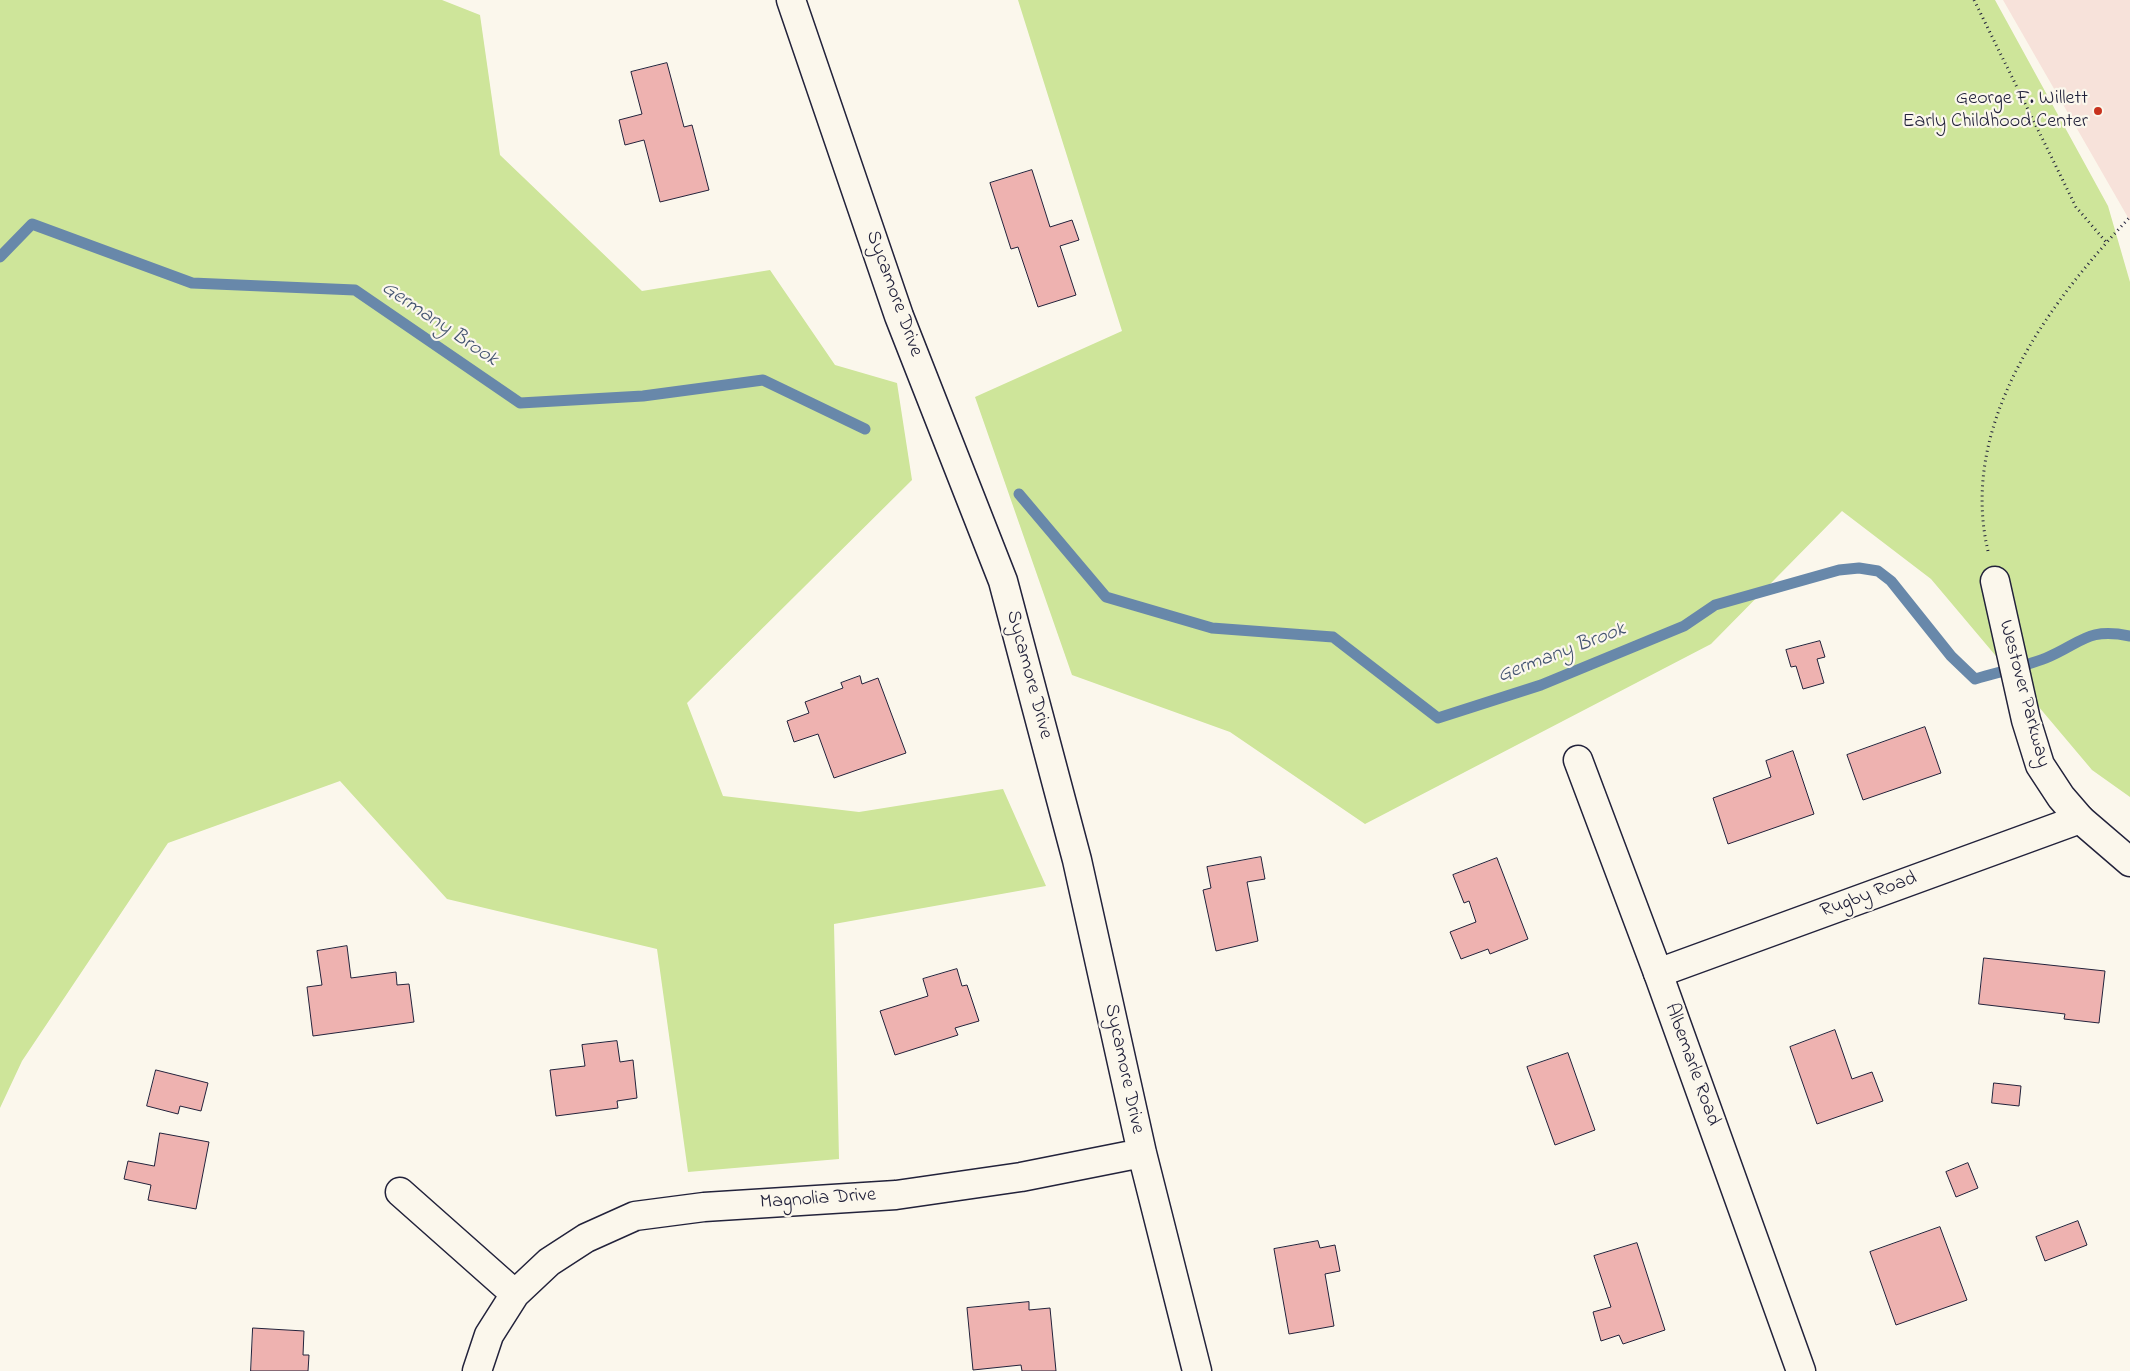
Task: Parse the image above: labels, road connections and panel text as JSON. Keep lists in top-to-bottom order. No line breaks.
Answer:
{"streets":{"street":["Sycamore Drive","Westover Parkway","Rugby Road","Albemarle Road","Magnolia Drive"]},"crossings":[["Sycamore Drive","Magnolia Drive"],["Westover Parkway","Rugby Road"],["Rugby Road","Albemarle Road"]],"water":["Germany Brook"],"places":["George F. Willett Early Childhood Center"]}
